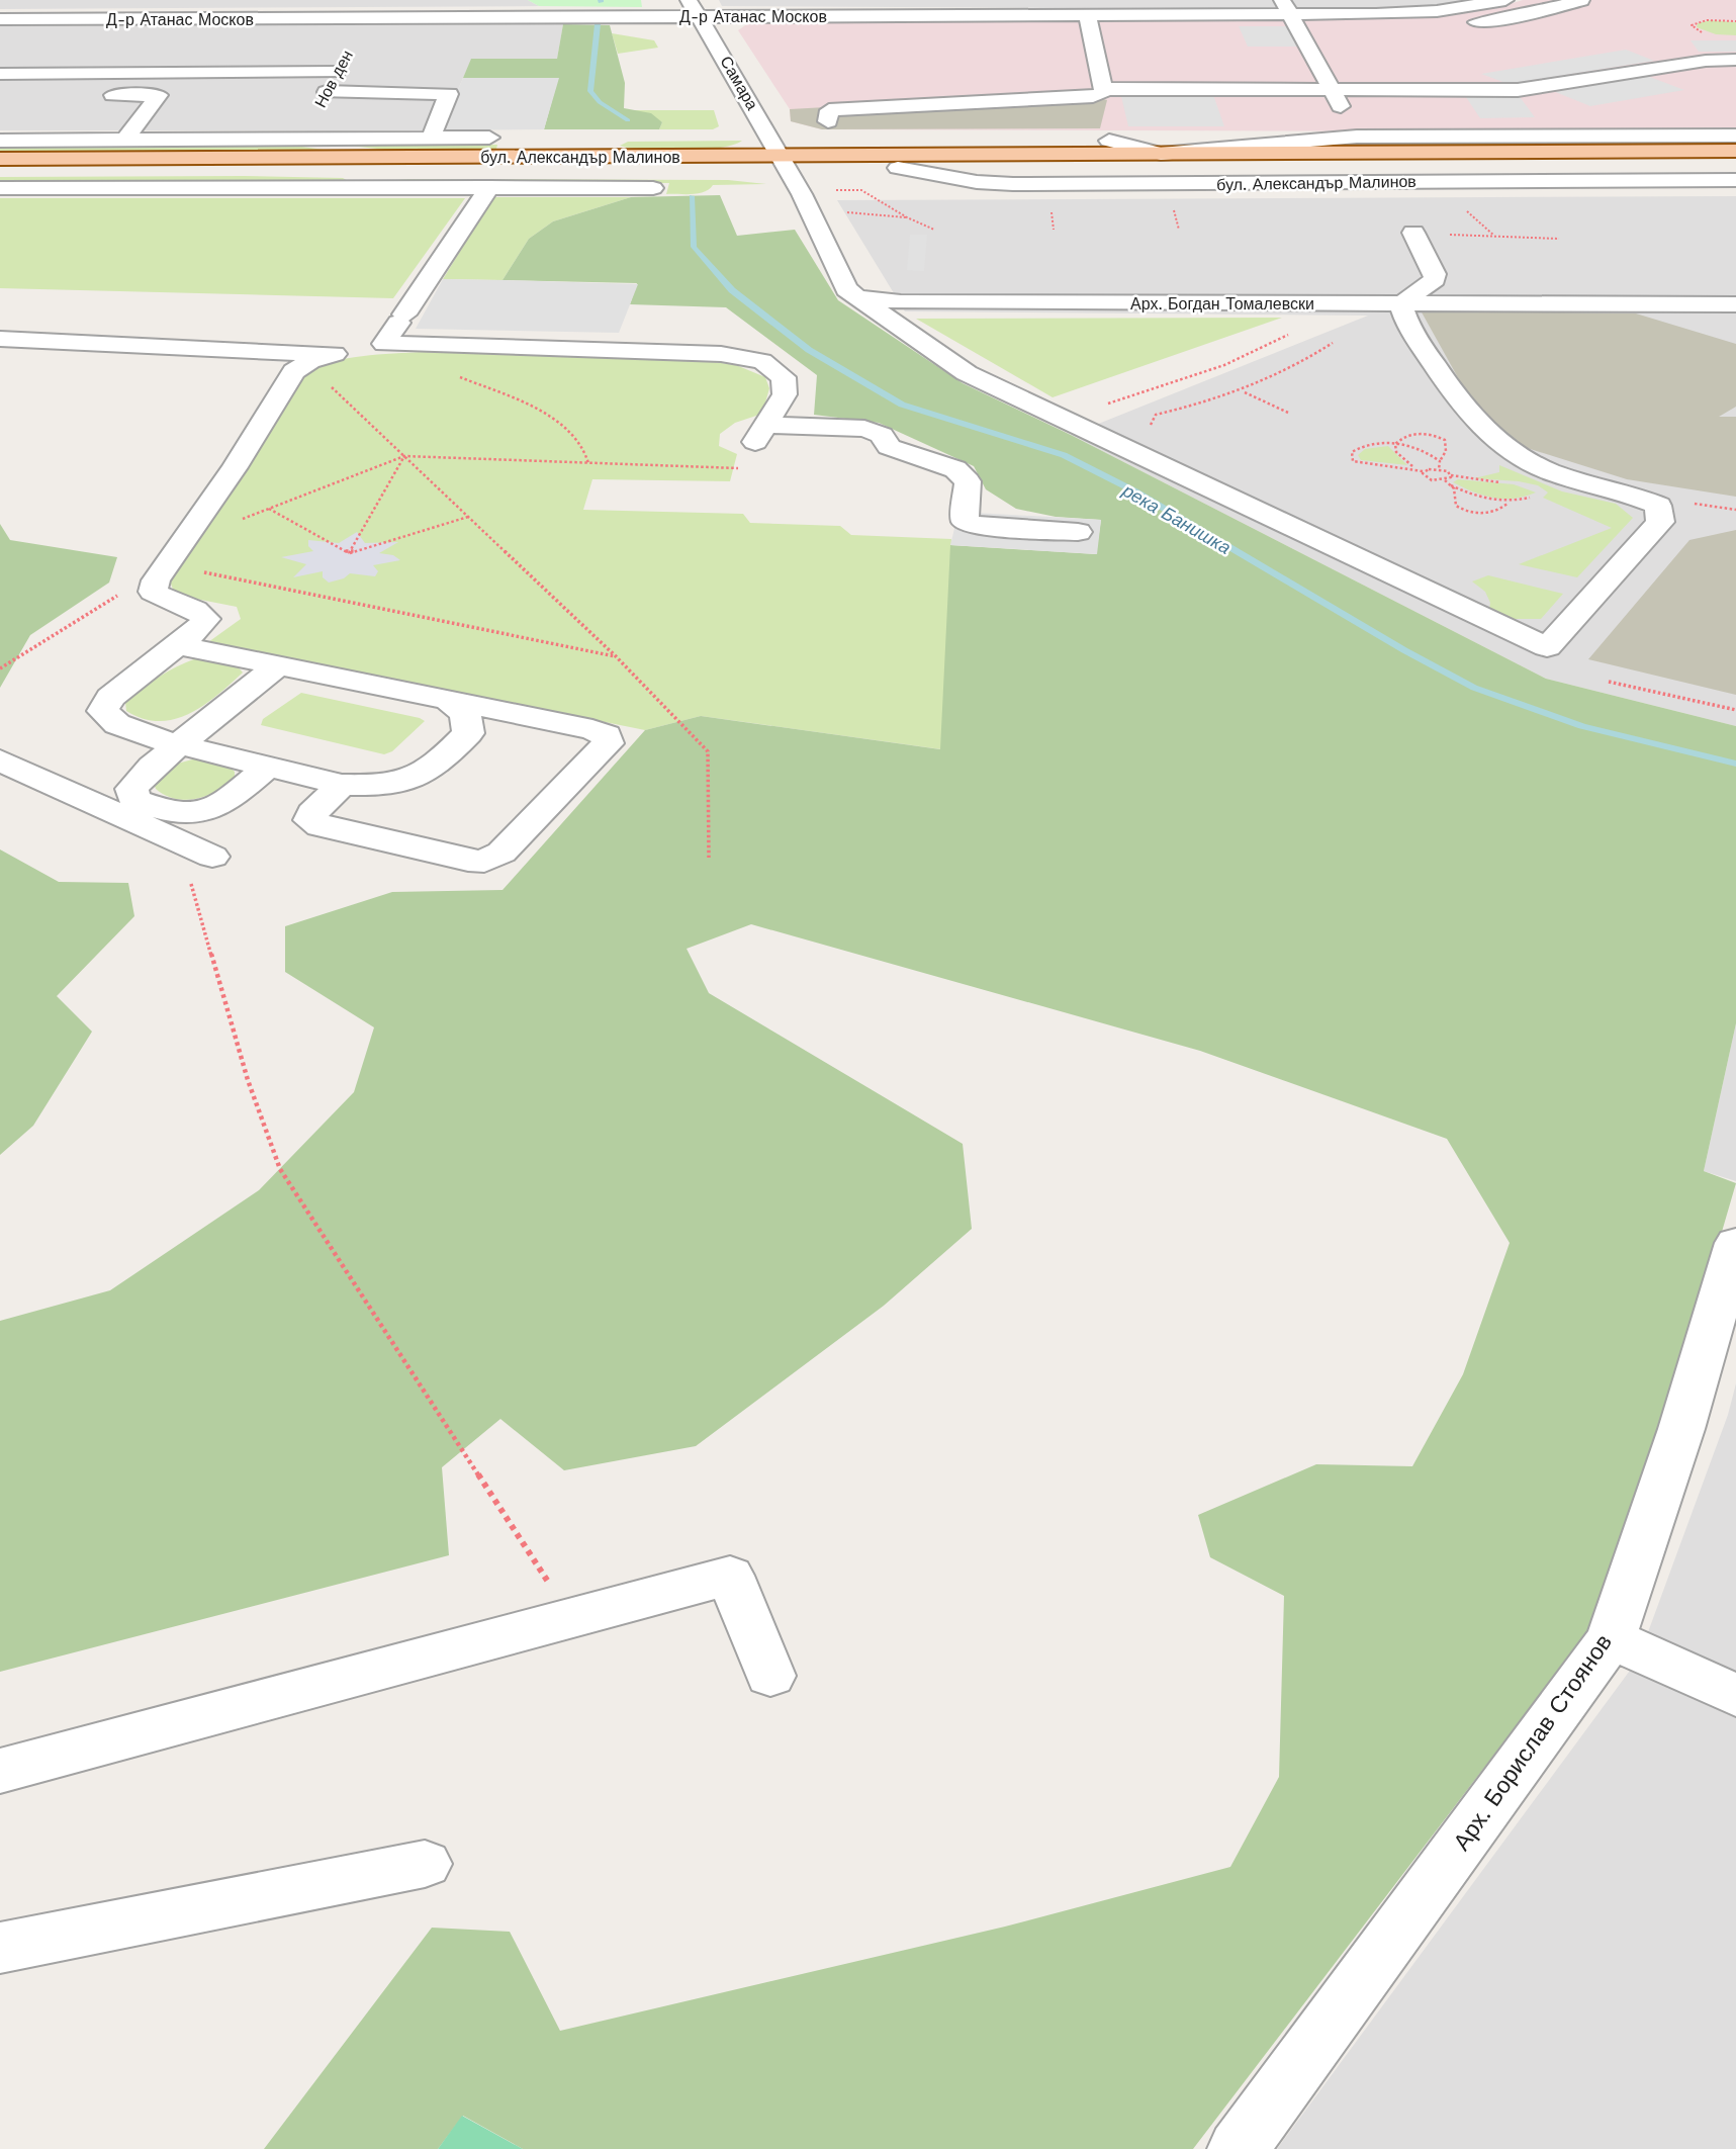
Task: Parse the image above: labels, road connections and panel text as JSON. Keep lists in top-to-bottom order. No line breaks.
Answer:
{"streets":{"main road":["бул. Александър Малинов"],"street":["Д-р Атанас Москов","Нов ден","Самара","Арх. Богдан Томалевски","Арх. Борислав Стоянов"]},"crossings":[["Д-р Атанас Москов","Нов ден"],["Д-р Атанас Москов","Самара"],["Самара","бул. Александър Малинов"]],"water":["река Банишка"]}
